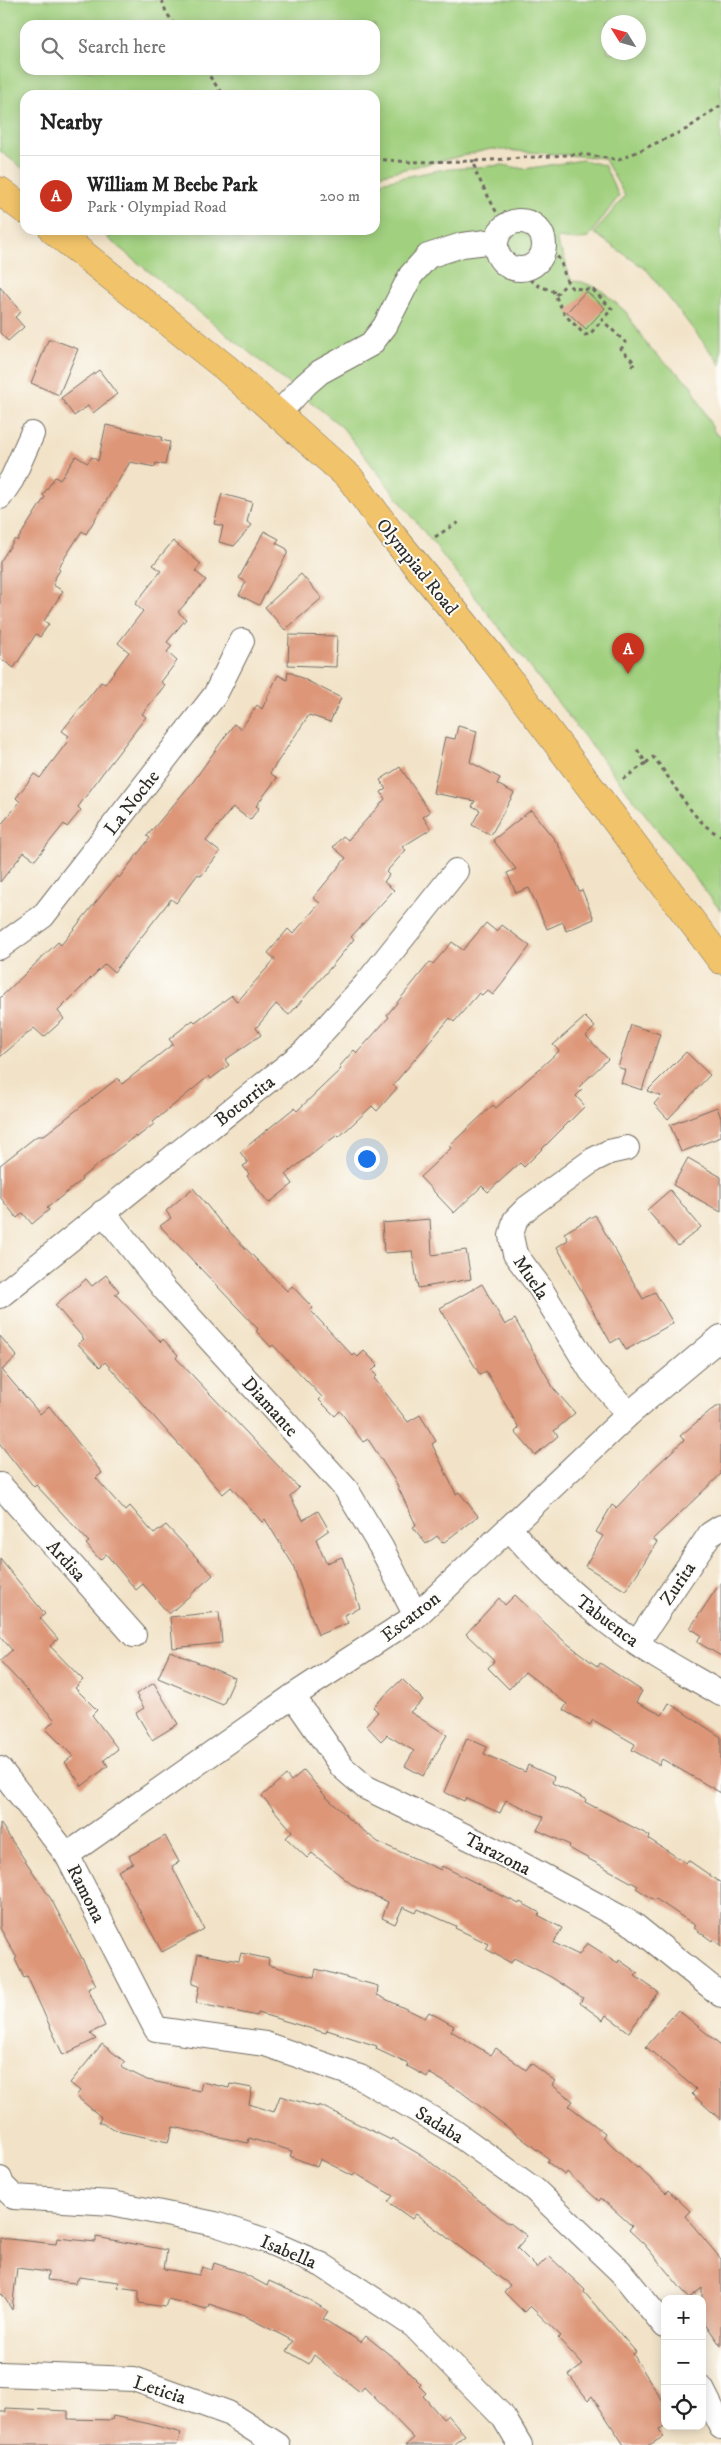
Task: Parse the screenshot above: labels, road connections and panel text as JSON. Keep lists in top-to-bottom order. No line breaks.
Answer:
{"streets":{"main road":["Olympiad Road"],"street":["La Noche","Botorrita","Muela","Diamante","Ardisa","Zurita","Escatron","Tabuenca","Tarazona","Ramona","Sadaba","Isabella","Leticia"]},"crossings":[["Botorrita","Diamante"],["Muela","Escatron"],["Diamante","Escatron"],["Zurita","Tabuenca"],["Escatron","Tabuenca"],["Escatron","Tarazona"],["Escatron","Ramona"],["Ramona","Sadaba"]],"north":"top left","page":{"search":"Search here","heading":"Nearby","list":[{"mark":"A","name":"William M Beebe Park","note":"Park · Olympiad Road","value":"200 m"}],"pins":"A","map_buttons":["+","−"]}}
